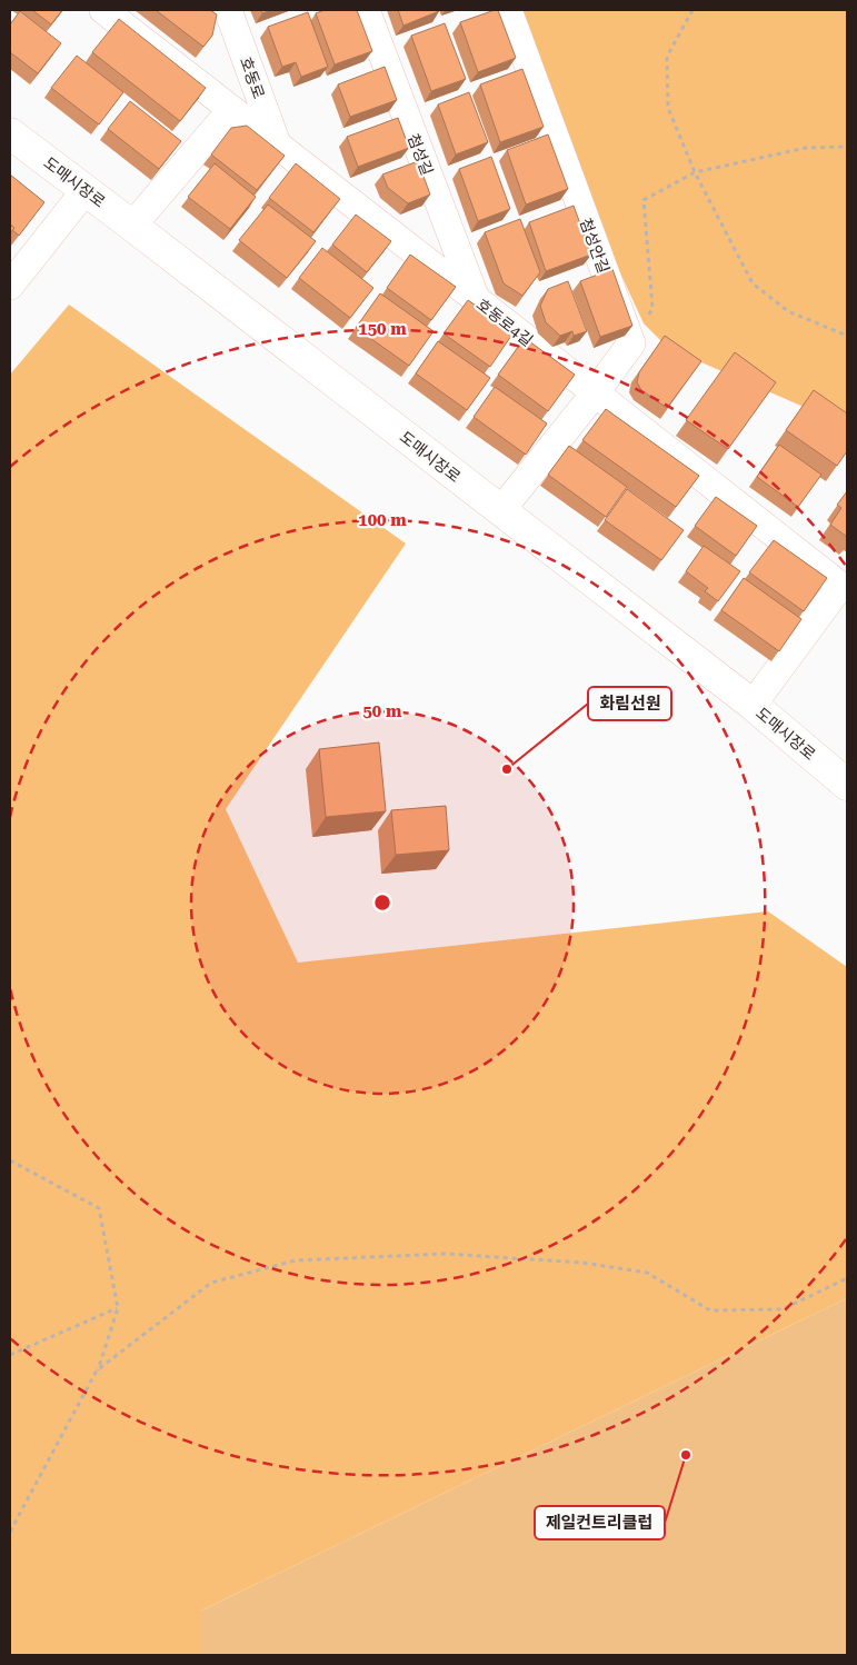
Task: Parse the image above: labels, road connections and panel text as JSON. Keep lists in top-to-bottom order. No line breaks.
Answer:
{"streets":{"street":["호동로","첨성길","도매시장로","첨성안길","호동로4길"]},"crossings":[["호동로","호동로4길"],["첨성길","호동로4길"],["도매시장로","호동로4길"]],"places":["화림선원","제일컨트리클럽"],"rings":["150 m","100 m","50 m"]}
